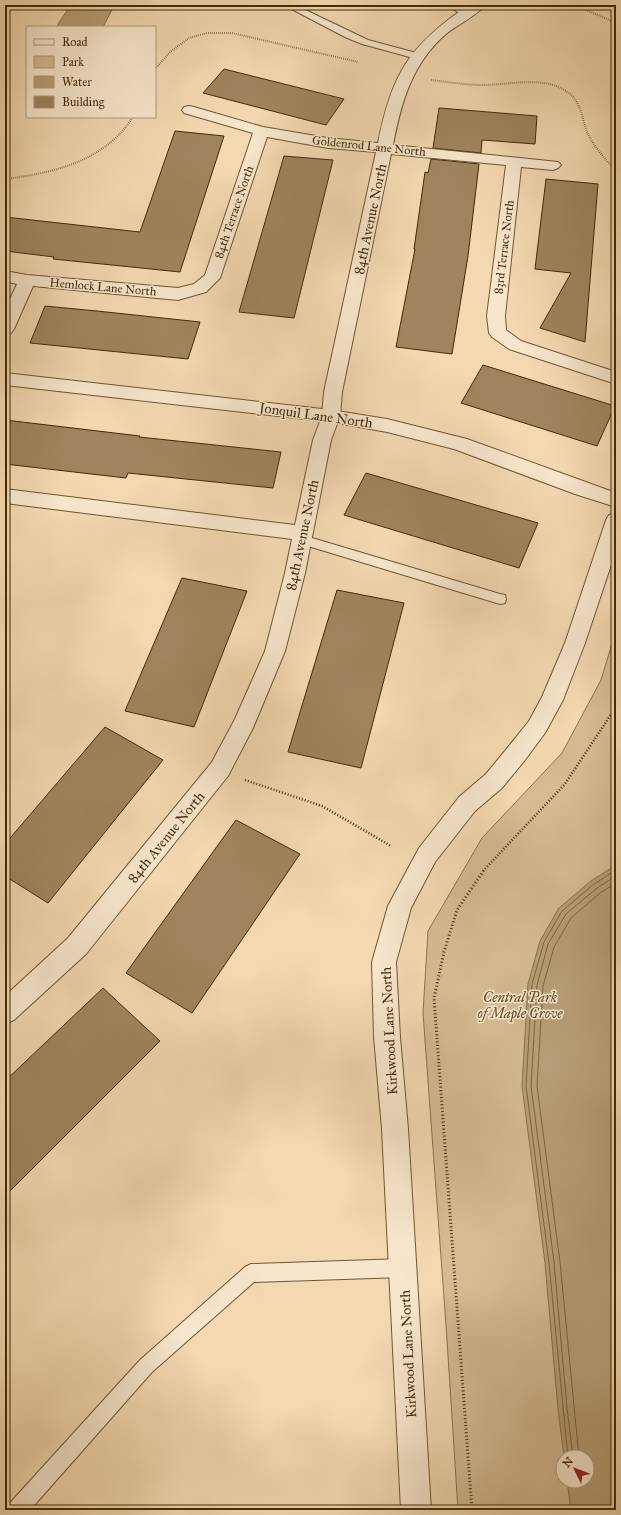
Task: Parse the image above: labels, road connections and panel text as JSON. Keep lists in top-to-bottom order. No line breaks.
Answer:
{"streets":{"street":["Goldenrod Lane North","84th Terrace North","84th Avenue North","83rd Terrace North","Hemlock Lane North","Jonquil Lane North","Kirkwood Lane North"]},"crossings":[["Goldenrod Lane North","84th Terrace North"],["Goldenrod Lane North","84th Avenue North"],["Goldenrod Lane North","83rd Terrace North"],["84th Terrace North","Hemlock Lane North"],["84th Avenue North","Jonquil Lane North"]],"parks":["Central Park of Maple Grove"],"legend":["Road","Park","Water","Building"],"north":"top left"}
